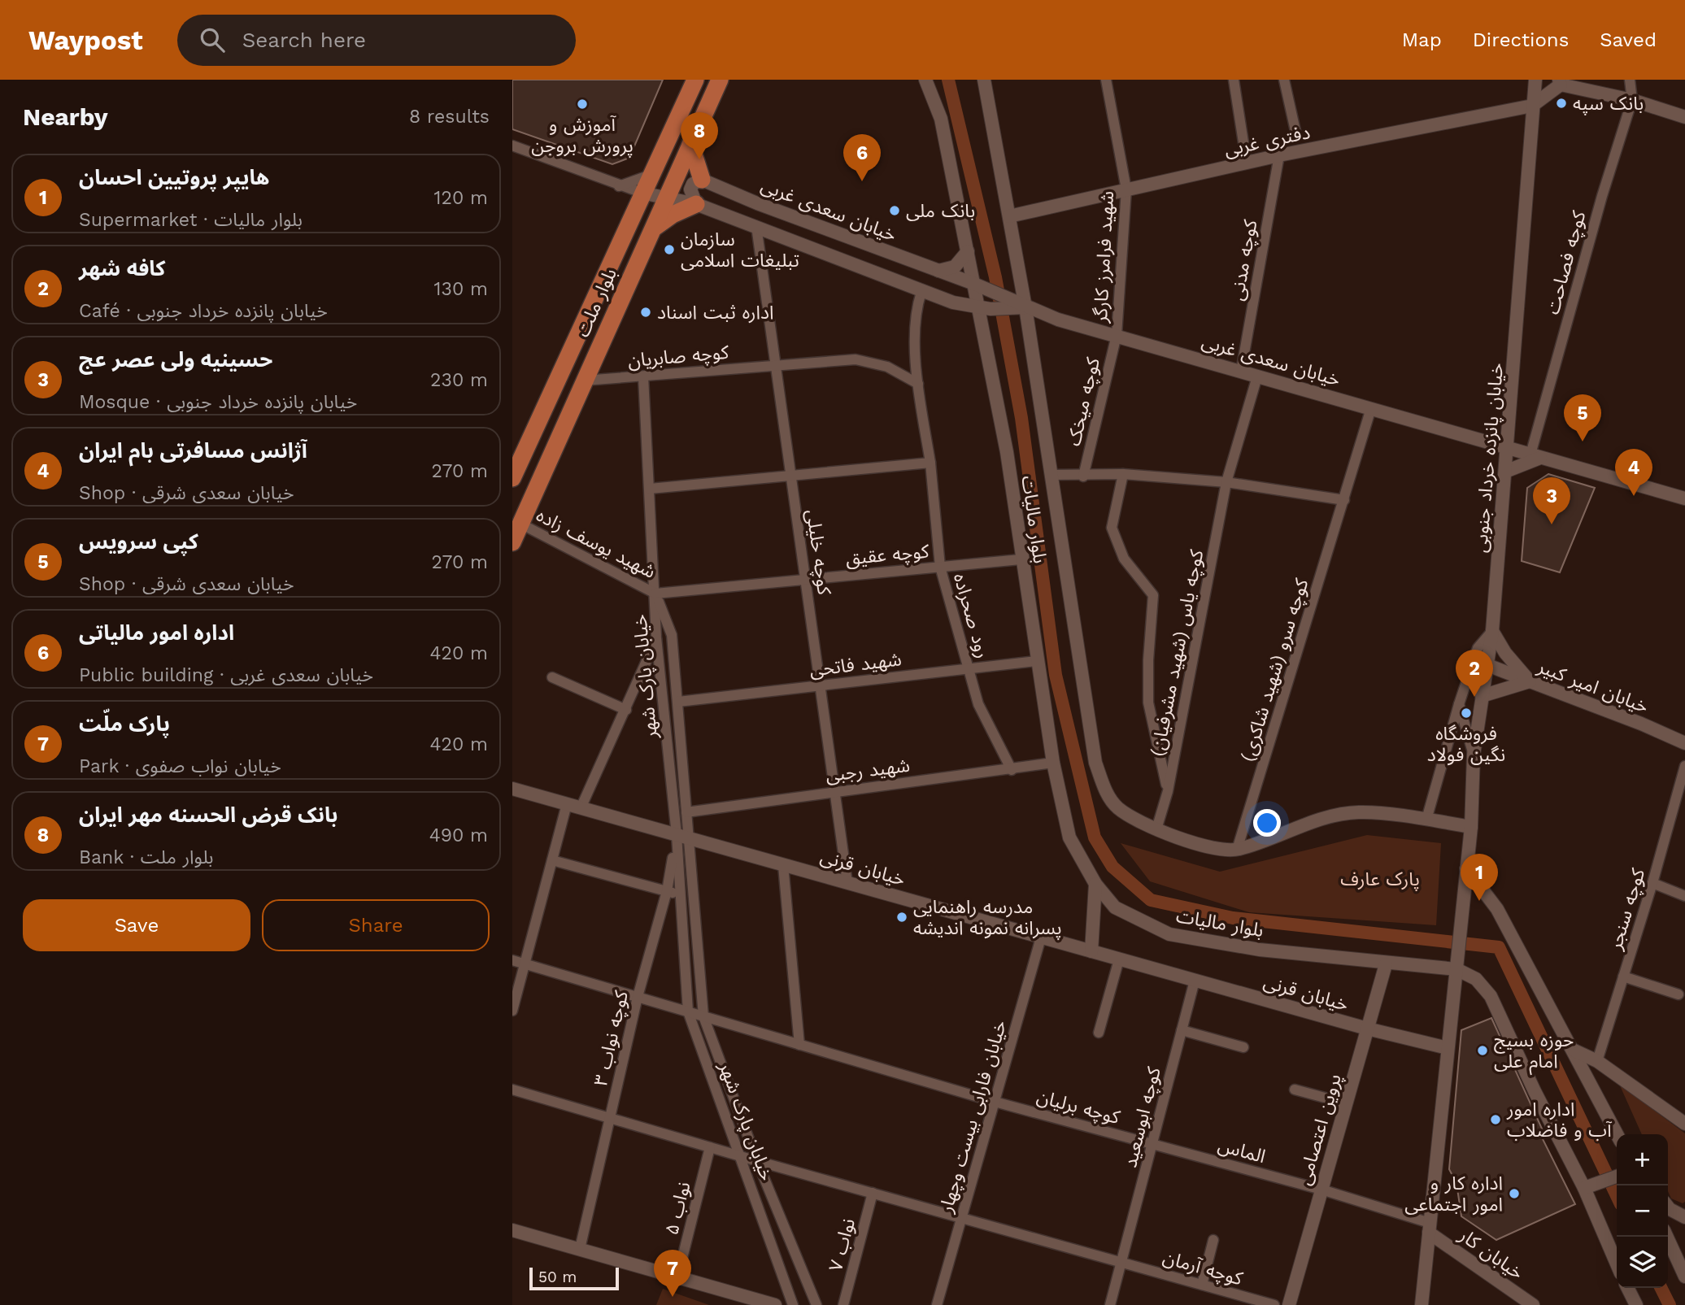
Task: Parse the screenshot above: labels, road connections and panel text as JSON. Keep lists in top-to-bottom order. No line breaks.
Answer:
{"streets":{"main road":["بلوار ملت"],"street":["دفتری غربی","خیابان سعدی غربی","شهید فرامرز کارگر","کوچه مدنی","کوچه فصاحت","کوچه صابریان","کوچه میخک","خیابان پانزده خرداد جنوبی","بلوار مالیات","شهید یوسف زاده","کوچه خلیلی","کوچه عقیق","رود صحراده","کوچه یاس (شهید مشرفیان)","شهید فاتحی","کوچه سرو (شهید شاکری)","خیابان پارک شهر","خیابان امیر کبیر","شهید رجبی","خیابان قرنی","کوچه سنجر","کوچه نواب ۳","کوچه برلیان","خیابان فارابی بیست وچهار","کوچه ابوسعید","پروین اعتصامی","الماس","نواب ۵","نواب ۷","خیابان کار","کوچه آرمان"]},"crossings":[["دفتری غربی","شهید فرامرز کارگر"],["دفتری غربی","کوچه مدنی"],["دفتری غربی","خیابان پانزده خرداد جنوبی"],["دفتری غربی","بلوار مالیات"],["خیابان سعدی غربی","شهید فرامرز کارگر"],["خیابان سعدی غربی","کوچه مدنی"],["خیابان سعدی غربی","کوچه فصاحت"],["خیابان سعدی غربی","کوچه میخک"],["خیابان سعدی غربی","خیابان پانزده خرداد جنوبی"],["خیابان سعدی غربی","بلوار مالیات"],["خیابان سعدی غربی","کوچه یاس (شهید مشرفیان)"],["خیابان سعدی غربی","کوچه سرو (شهید شاکری)"],["شهید فرامرز کارگر","کوچه میخک"],["بلوار ملت","کوچه صابریان"],["بلوار ملت","شهید یوسف زاده"],["کوچه صابریان","کوچه خلیلی"],["کوچه صابریان","رود صحراده"],["خیابان پانزده خرداد جنوبی","بلوار مالیات"],["خیابان پانزده خرداد جنوبی","خیابان امیر کبیر"],["بلوار مالیات","کوچه عقیق"],["بلوار مالیات","کوچه یاس (شهید مشرفیان)"],["بلوار مالیات","شهید فاتحی"],["بلوار مالیات","کوچه سرو (شهید شاکری)"],["بلوار مالیات","شهید رجبی"],["بلوار مالیات","پروین اعتصامی"],["شهید یوسف زاده","کوچه عقیق"],["شهید یوسف زاده","خیابان پارک شهر"],["کوچه خلیلی","کوچه عقیق"],["کوچه خلیلی","شهید فاتحی"],["کوچه خلیلی","شهید رجبی"],["کوچه خلیلی","خیابان قرنی"],["کوچه عقیق","رود صحراده"],["کوچه عقیق","خیابان پارک شهر"],["رود صحراده","شهید فاتحی"],["رود صحراده","شهید رجبی"],["شهید فاتحی","خیابان پارک شهر"],["خیابان پارک شهر","شهید رجبی"],["خیابان پارک شهر","خیابان قرنی"],["خیابان پارک شهر","کوچه نواب ۳"],["خیابان پارک شهر","کوچه برلیان"],["خیابان پارک شهر","کوچه آرمان"],["خیابان قرنی","کوچه نواب ۳"],["خیابان قرنی","خیابان فارابی بیست وچهار"],["خیابان قرنی","کوچه ابوسعید"],["خیابان قرنی","پروین اعتصامی"],["کوچه نواب ۳","کوچه برلیان"],["کوچه نواب ۳","کوچه آرمان"],["کوچه برلیان","خیابان فارابی بیست وچهار"],["کوچه برلیان","کوچه ابوسعید"],["کوچه برلیان","الماس"],["خیابان فارابی بیست وچهار","کوچه آرمان"],["کوچه ابوسعید","الماس"],["کوچه ابوسعید","کوچه آرمان"],["پروین اعتصامی","الماس"],["الماس","خیابان کار"],["نواب ۵","کوچه آرمان"],["نواب ۷","کوچه آرمان"]],"parks":["پارک عارف"],"places":["بانک سپه","آموزش و پرورش بروجن","بانک ملی","سازمان تبلیغات اسلامی","اداره ثبت اسناد","فروشگاه نگین فولاد","مدرسه راهنمایی پسرانه نمونه اندیشه","حوزه بسیج امام علی","اداره امور آب و فاضلاب","اداره کار و امور اجتماعی"],"scale_bar":"50 m","page":{"header":"Waypost","search":"Search here","nav":["Map","Directions","Saved"],"heading":["Nearby","8 results"],"pins":["8","6","5","4","3","2","1","7"],"list":[{"mark":"1","name":"هایپر پروتیین احسان","note":"Supermarket · بلوار مالیات","value":"120 m"},{"mark":"2","name":"کافه شهر","note":"Café · خیابان پانزده خرداد جنوبی","value":"130 m"},{"mark":"3","name":"حسینیه ولی عصر عج","note":"Mosque · خیابان پانزده خرداد جنوبی","value":"230 m"},{"mark":"4","name":"آژانس مسافرتی بام ایران","note":"Shop · خیابان سعدی شرقی","value":"270 m"},{"mark":"5","name":"کپی سرویس","note":"Shop · خیابان سعدی شرقی","value":"270 m"},{"mark":"6","name":"اداره امور مالیاتی","note":"Public building · خیابان سعدی غربی","value":"420 m"},{"mark":"7","name":"پارک ملّت","note":"Park · خیابان نواب صفوی","value":"420 m"},{"mark":"8","name":"بانک قرض الحسنه مهر ایران","note":"Bank · بلوار ملت","value":"490 m"}],"buttons":["Save","Share"],"map_buttons":["+","−"],"scale":"50 m"}}
